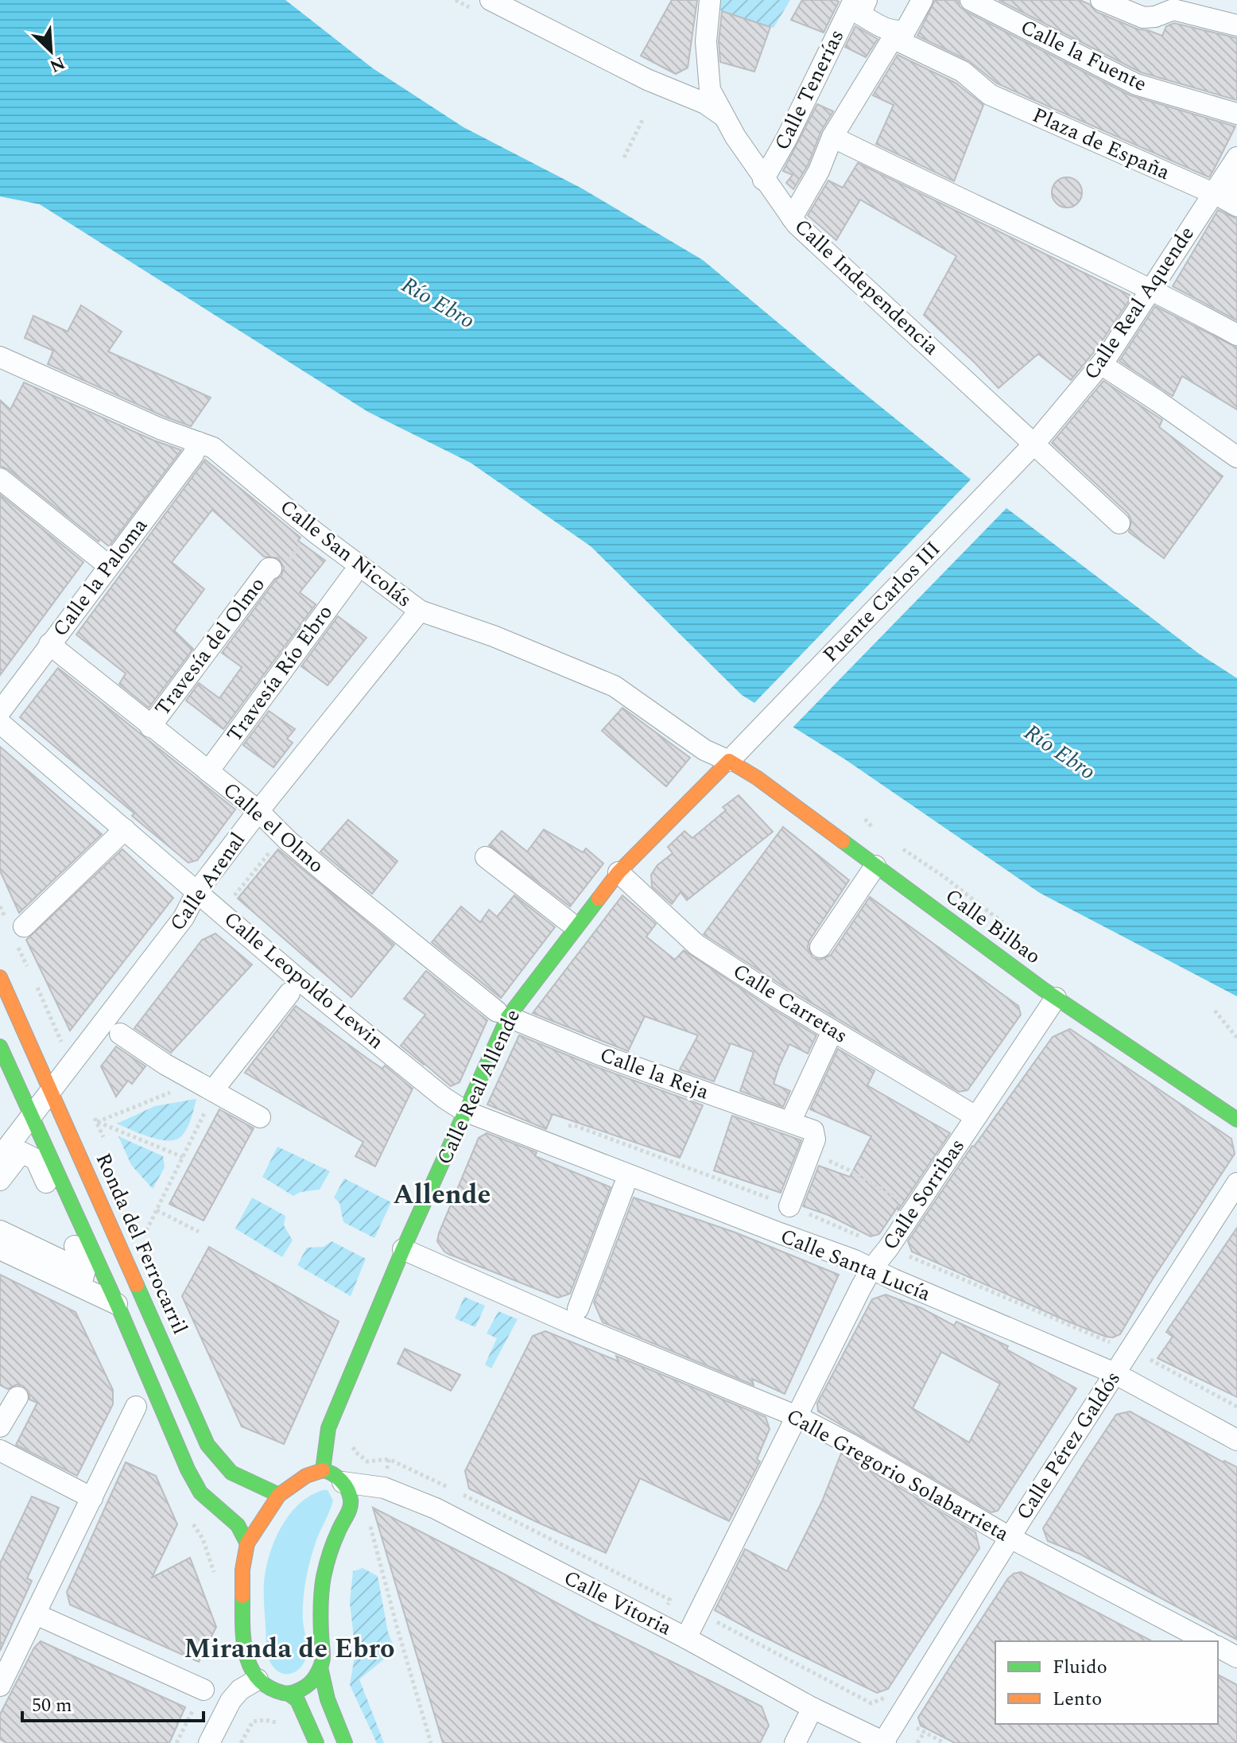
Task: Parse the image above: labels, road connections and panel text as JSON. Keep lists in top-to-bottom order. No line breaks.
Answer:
{"streets":{"main road":["Calle Bilbao","Calle Real Allende","Ronda del Ferrocarril"],"street":["Calle la Fuente","Calle Tenerías","Plaza de España","Calle Independencia","Calle Real Aquende","Calle San Nicolás","Calle la Paloma","Puente Carlos III","Travesía del Olmo","Travesía Río Ebro","Calle el Olmo","Calle Arenal","Calle Leopoldo Lewin","Calle Carretas","Calle la Reja","Calle Sorribas","Calle Santa Lucía","Calle Pérez Galdós","Calle Gregorio Solabarrieta","Calle Vitoria"]},"crossings":[["Calle Tenerías","Calle Independencia"],["Plaza de España","Calle Real Aquende"],["Calle Independencia","Calle Real Aquende"],["Calle Independencia","Puente Carlos III"],["Calle Real Aquende","Puente Carlos III"],["Calle San Nicolás","Calle la Paloma"],["Calle San Nicolás","Puente Carlos III"],["Calle San Nicolás","Calle Arenal"],["Calle San Nicolás","Calle Bilbao"],["Calle San Nicolás","Calle Real Allende"],["Calle la Paloma","Calle el Olmo"],["Puente Carlos III","Calle Bilbao"],["Puente Carlos III","Calle Real Allende"],["Travesía del Olmo","Calle el Olmo"],["Travesía Río Ebro","Calle el Olmo"],["Calle el Olmo","Calle Arenal"],["Calle Arenal","Calle Leopoldo Lewin"],["Calle Arenal","Ronda del Ferrocarril"],["Calle Bilbao","Calle Real Allende"],["Calle Bilbao","Calle Sorribas"],["Calle Leopoldo Lewin","Calle Real Allende"],["Calle Leopoldo Lewin","Calle Santa Lucía"],["Calle Carretas","Calle Real Allende"],["Calle Carretas","Calle Sorribas"],["Calle Real Allende","Calle Santa Lucía"],["Calle Real Allende","Calle Gregorio Solabarrieta"],["Calle Sorribas","Calle Santa Lucía"],["Calle Sorribas","Calle Gregorio Solabarrieta"],["Calle Sorribas","Calle Vitoria"],["Calle Santa Lucía","Calle Pérez Galdós"],["Calle Pérez Galdós","Calle Gregorio Solabarrieta"],["Calle Pérez Galdós","Calle Vitoria"]],"districts":["Allende","Miranda de Ebro"],"water":["Río Ebro"],"legend":["Fluido","Lento"],"scale_bar":"50 m","north":"bottom right"}
